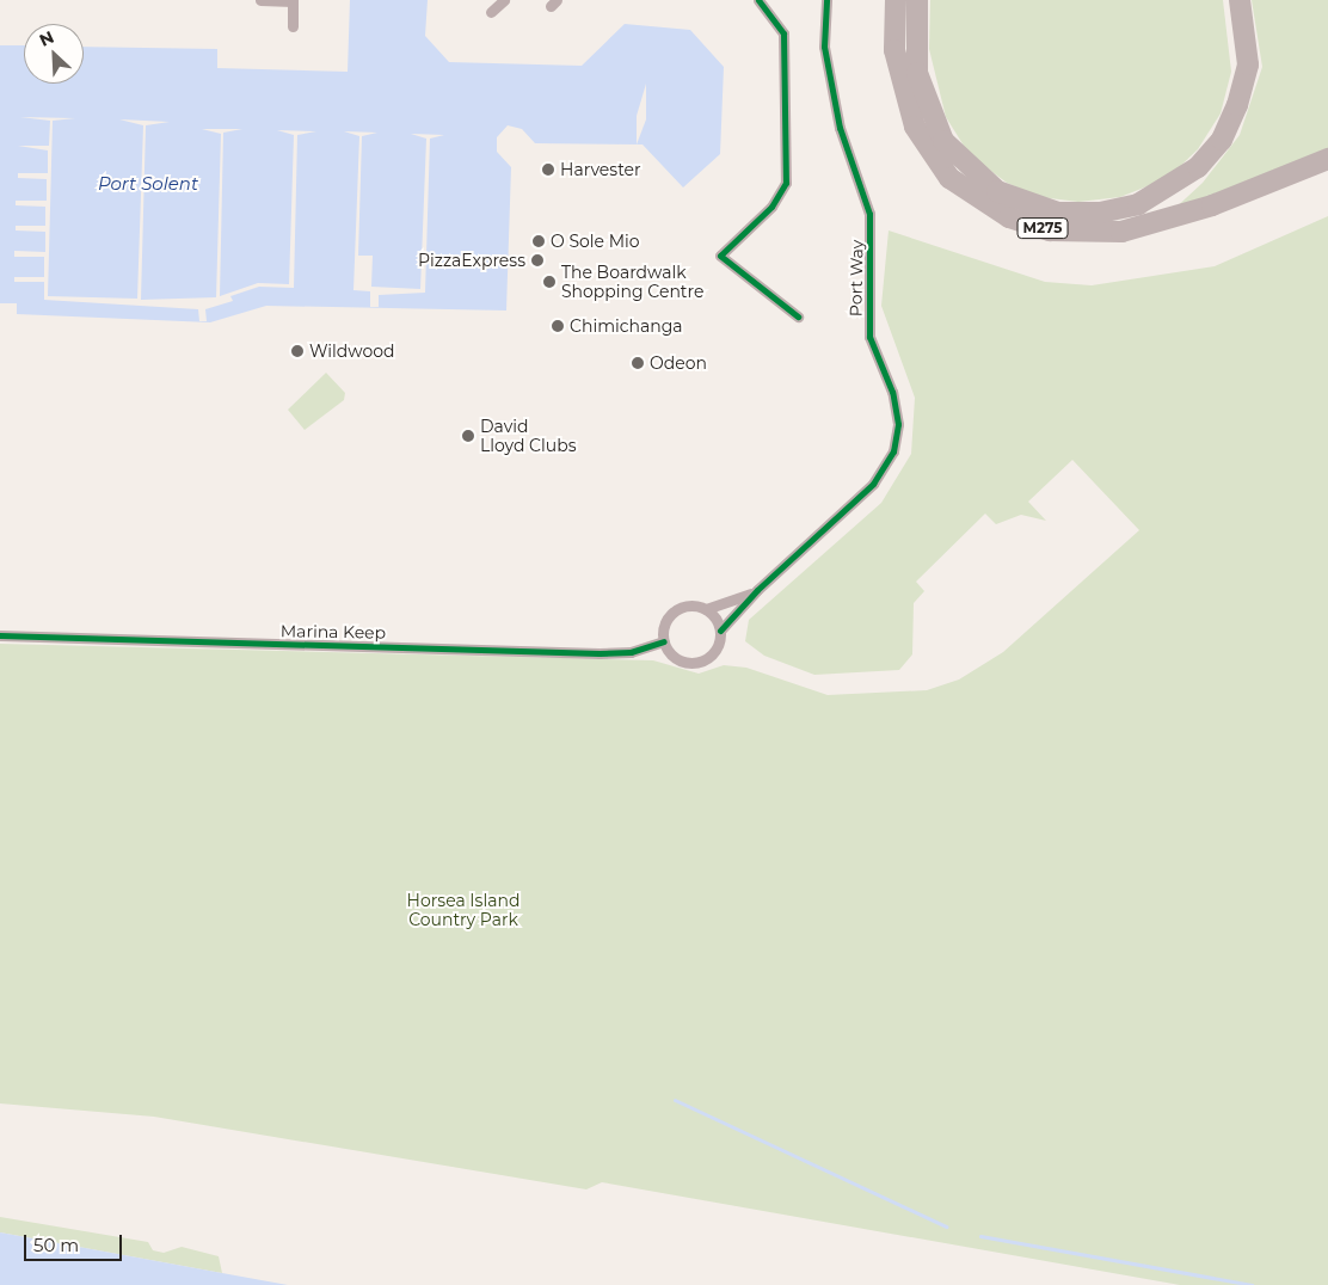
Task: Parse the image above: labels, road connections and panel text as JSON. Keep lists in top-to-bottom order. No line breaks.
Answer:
{"streets":{"highway":["M275"],"street":["Port Way","Marina Keep"]},"crossings":[["Port Way","Marina Keep"]],"water":["Port Solent"],"parks":["Horsea Island Country Park"],"places":["Harvester","O Sole Mio","PizzaExpress","The Boardwalk Shopping Centre","Chimichanga","Wildwood","Odeon","David Lloyd Clubs"],"scale_bar":"50 m","north":"top left"}
